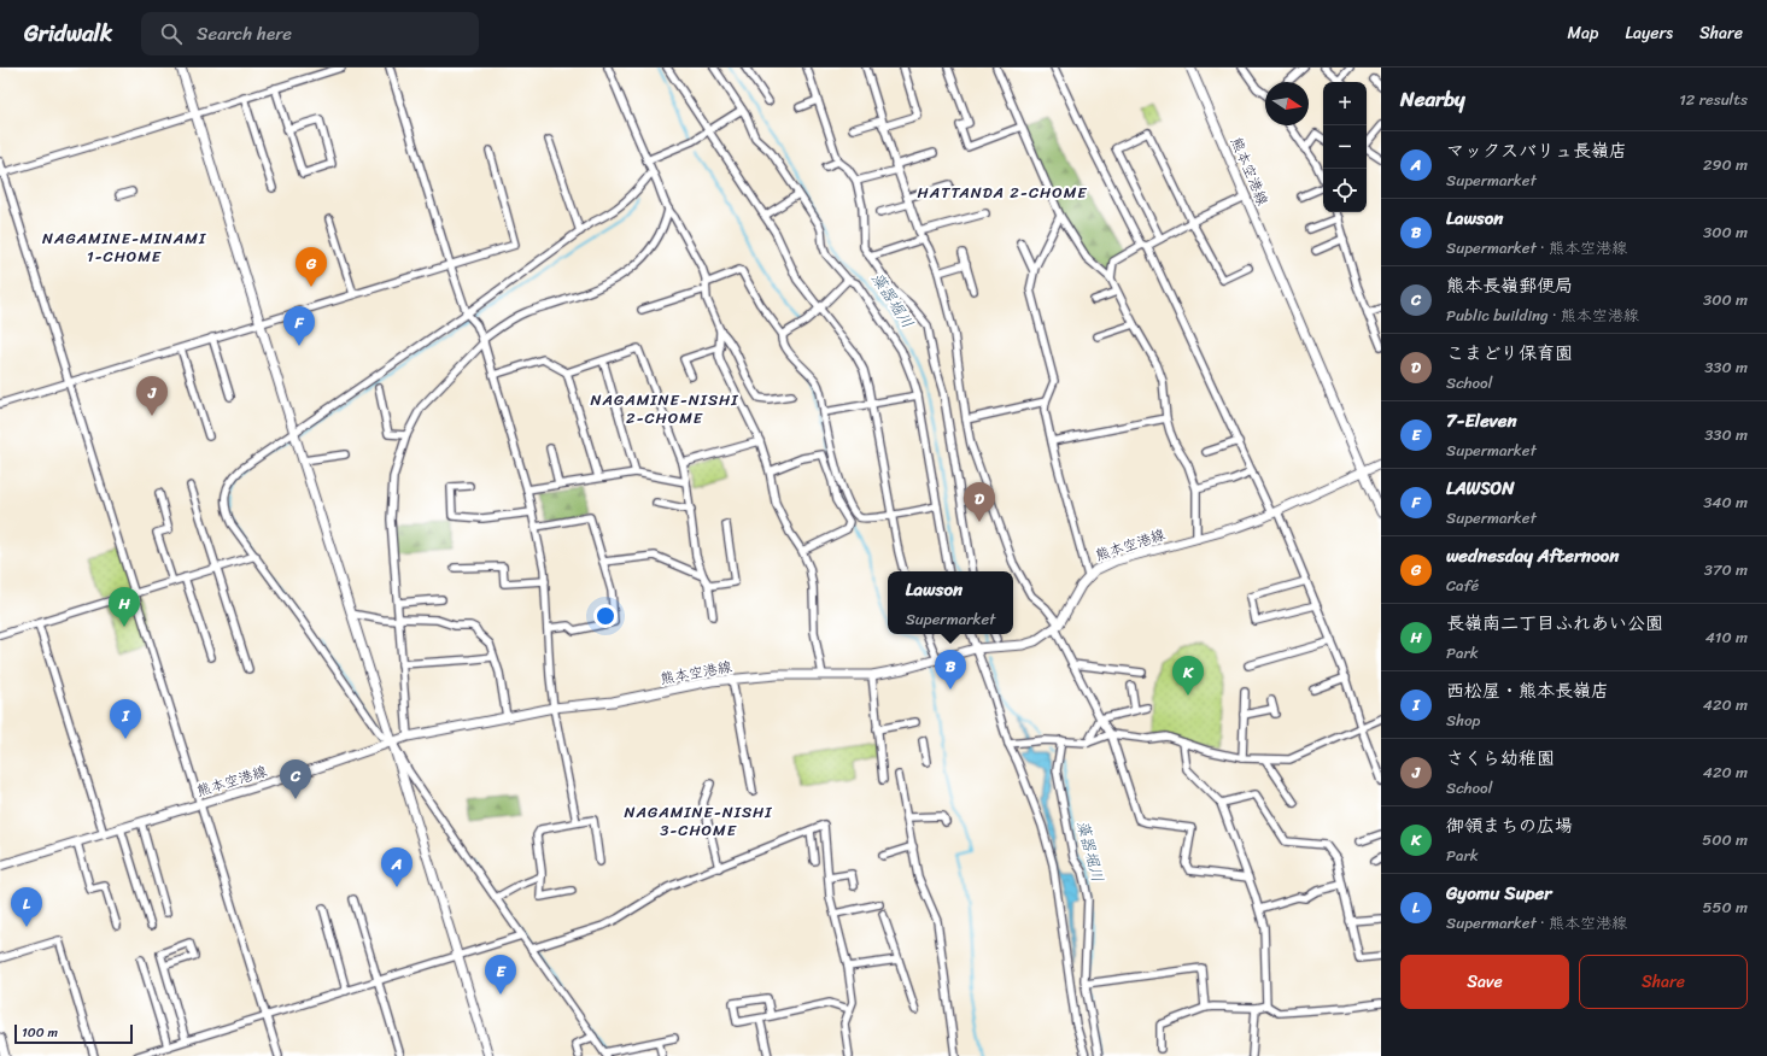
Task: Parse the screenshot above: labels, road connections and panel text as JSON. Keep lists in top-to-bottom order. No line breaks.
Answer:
{"streets":{"main road":["熊本空港線"]},"districts":["HATTANDA 2-CHOME","NAGAMINE-MINAMI 1-CHOME","NAGAMINE-NISHI 2-CHOME","NAGAMINE-NISHI 3-CHOME"],"water":["藻器堀川"],"scale_bar":"100 m","north":"right","page":{"header":"Gridwalk","search":"Search here","nav":["Map","Layers","Share"],"heading":["Nearby","12 results"],"map_buttons":["+","−"],"list":[{"mark":"A","name":"マックスバリュ長嶺店","note":"Supermarket","value":"290 m"},{"mark":"B","name":"Lawson","note":"Supermarket · 熊本空港線","value":"300 m"},{"mark":"C","name":"熊本長嶺郵便局","note":"Public building · 熊本空港線","value":"300 m"},{"mark":"D","name":"こまどり保育園","note":"School","value":"330 m"},{"mark":"E","name":"7-Eleven","note":"Supermarket","value":"330 m"},{"mark":"F","name":"LAWSON","note":"Supermarket","value":"340 m"},{"mark":"G","name":"wednesday Afternoon","note":"Café","value":"370 m"},{"mark":"H","name":"長嶺南二丁目ふれあい公園","note":"Park","value":"410 m"},{"mark":"I","name":"西松屋・熊本長嶺店","note":"Shop","value":"420 m"},{"mark":"J","name":"さくら幼稚園","note":"School","value":"420 m"},{"mark":"K","name":"御領まちの広場","note":"Park","value":"500 m"},{"mark":"L","name":"Gyomu Super","note":"Supermarket · 熊本空港線","value":"550 m"}],"pins":["G","F","J","D","H","B","K","I","C","A","L","E"],"popup":["Lawson","Supermarket"],"buttons":["Save","Share"],"scale":"100 m"}}
